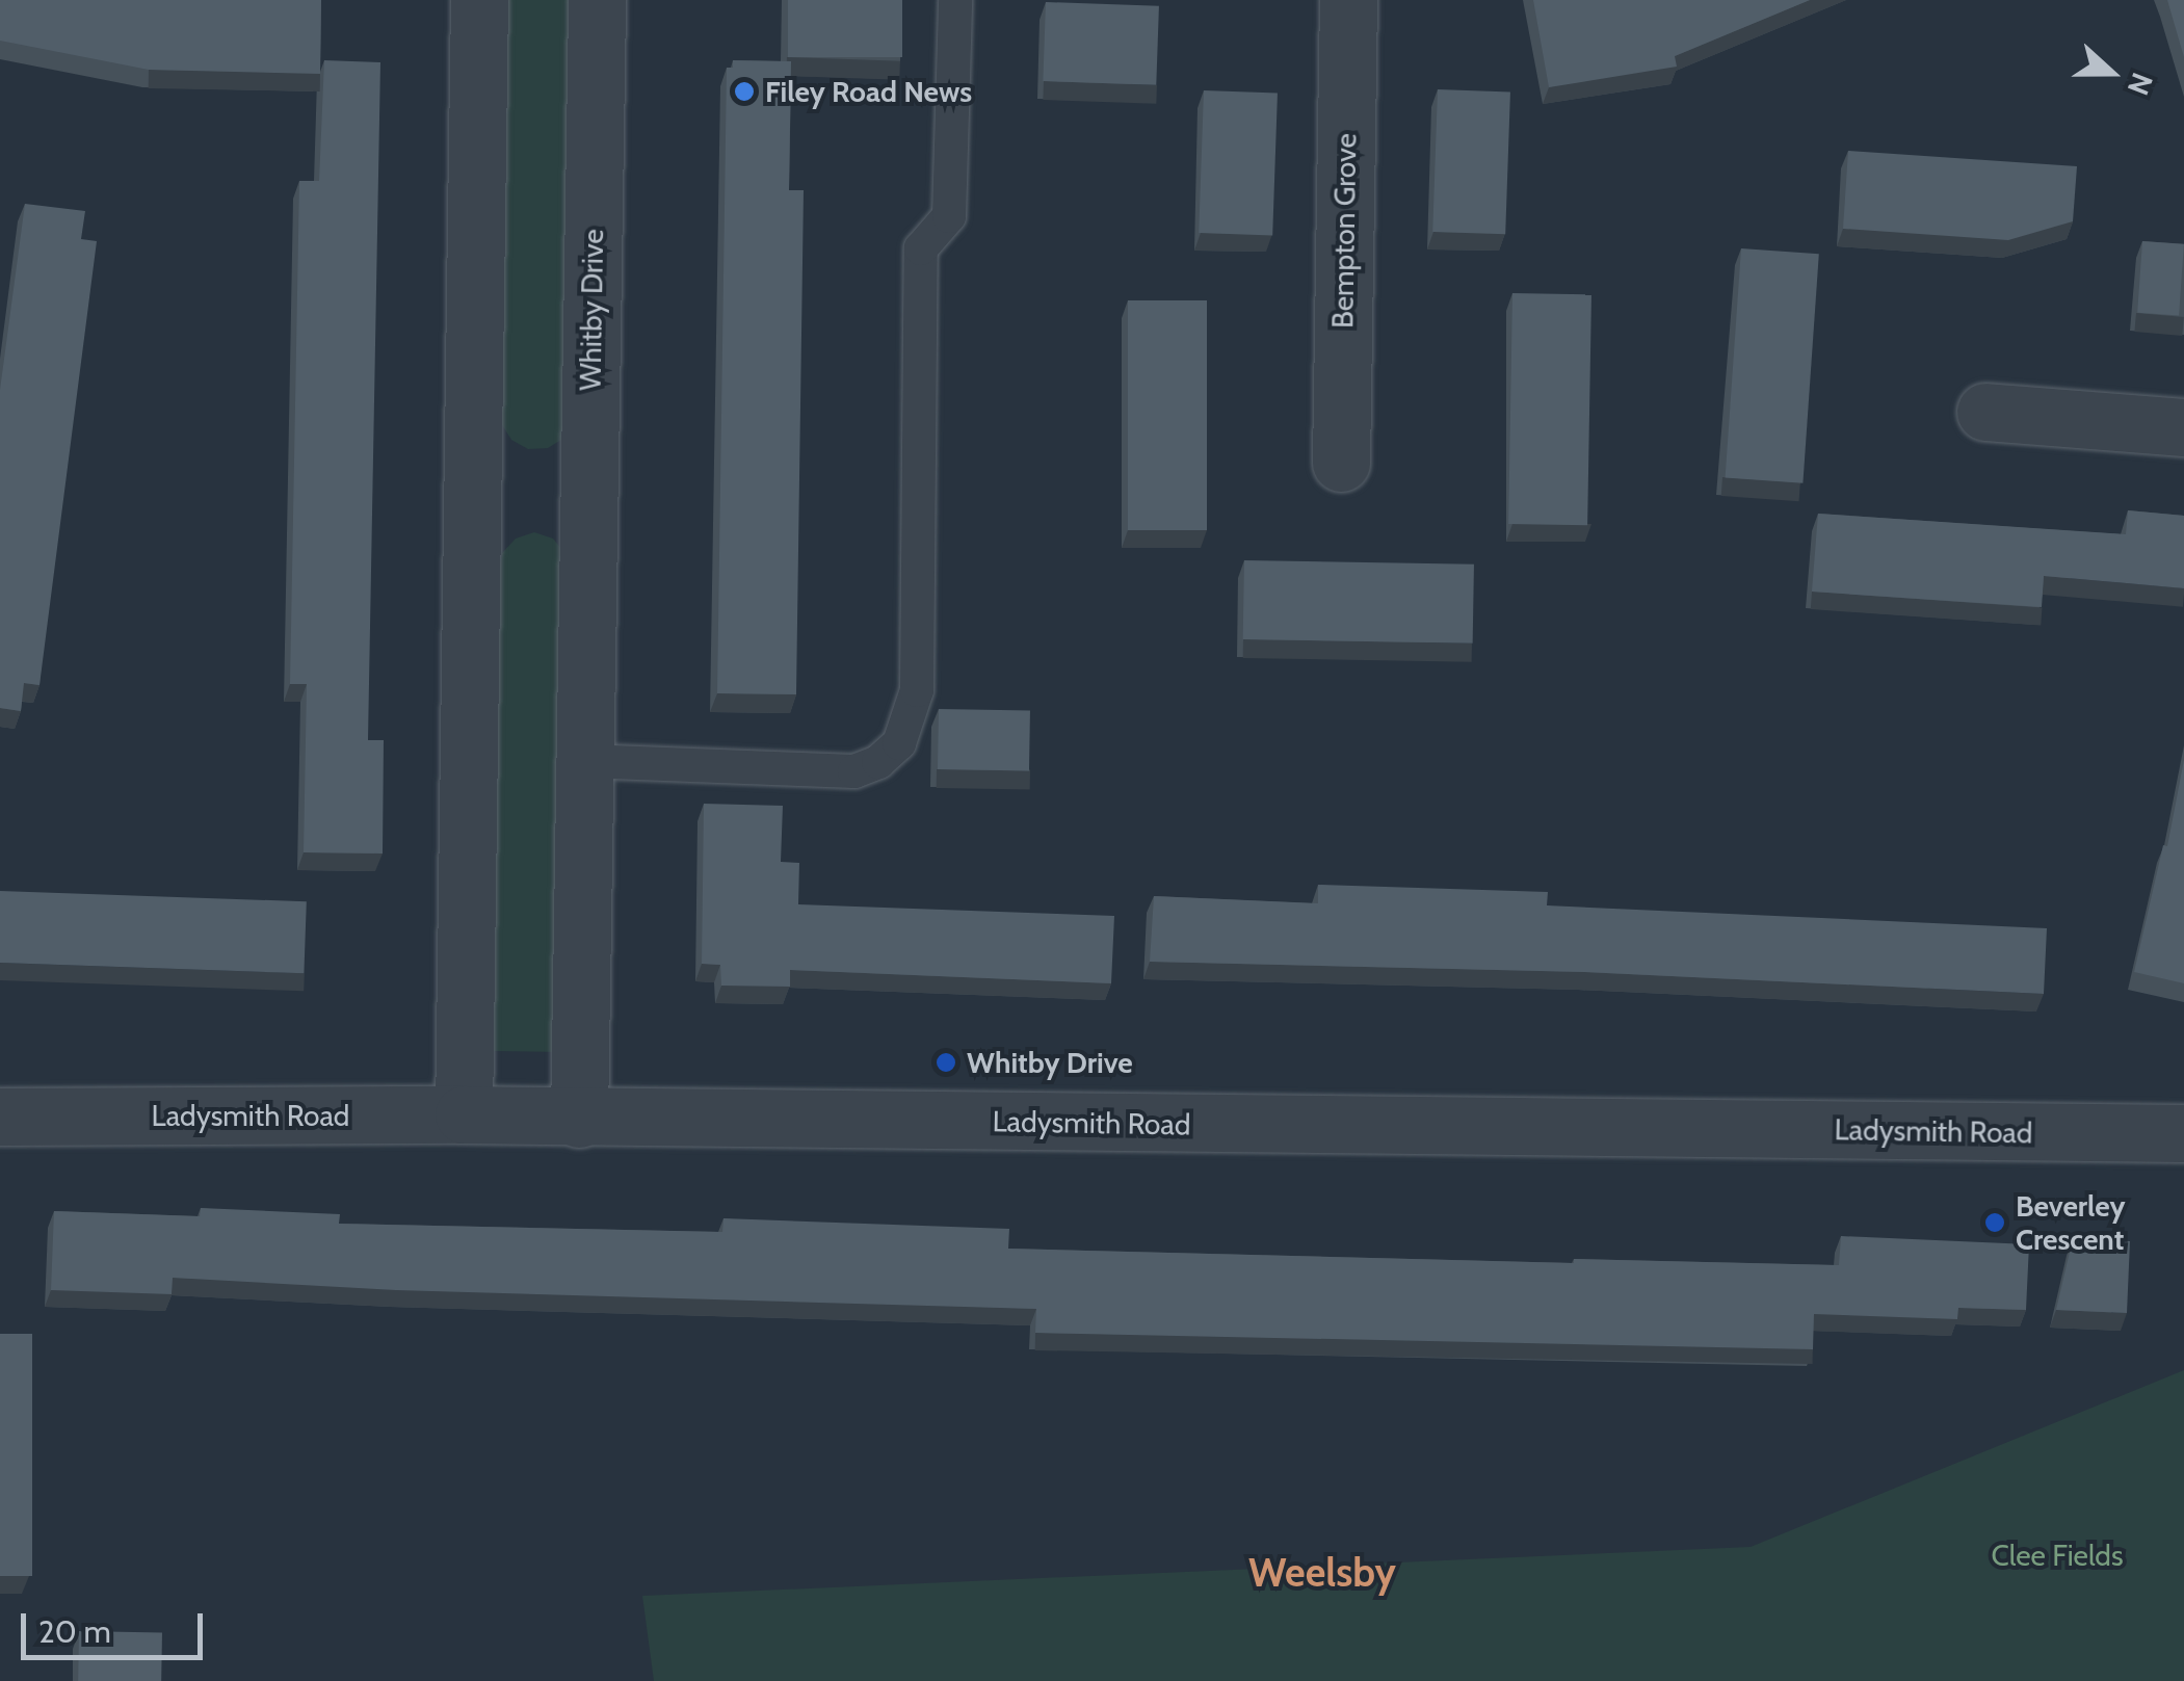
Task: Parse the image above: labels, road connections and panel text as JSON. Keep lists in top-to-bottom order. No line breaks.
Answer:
{"streets":{"street":["Bempton Grove","Whitby Drive","Ladysmith Road"]},"crossings":[["Whitby Drive","Ladysmith Road"]],"districts":["Weelsby"],"parks":["Clee Fields"],"places":["Filey Road News","Whitby Drive","Beverley Crescent"],"scale_bar":"20 m","north":"right"}
